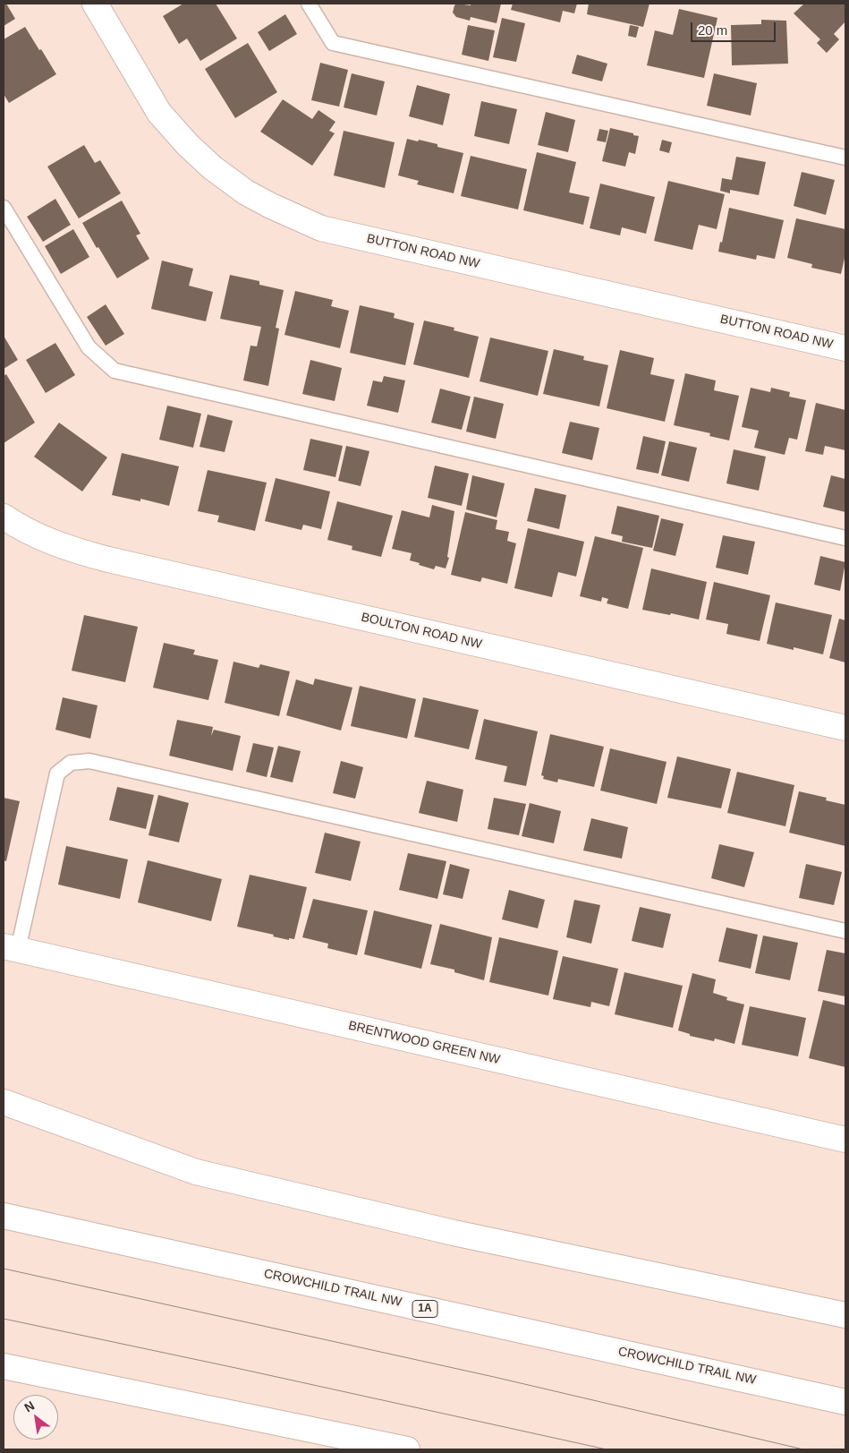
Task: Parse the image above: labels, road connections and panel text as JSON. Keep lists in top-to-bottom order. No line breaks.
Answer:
{"streets":{"main road":["BUTTON ROAD NW","BOULTON ROAD NW","BRENTWOOD GREEN NW","CROWCHILD TRAIL NW","1A"]},"scale_bar":"20 m","north":"top left"}
